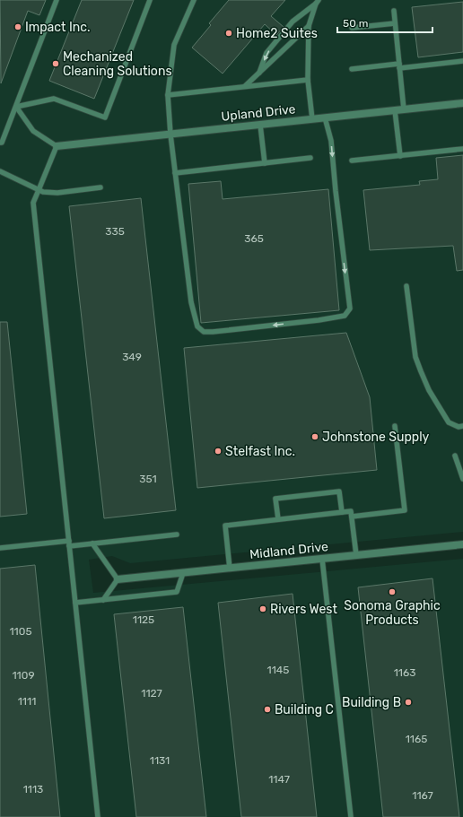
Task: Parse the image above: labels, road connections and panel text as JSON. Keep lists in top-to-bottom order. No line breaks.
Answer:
{"streets":{"street":["Upland Drive","Midland Drive"]},"places":["Impact Inc.","Home2 Suites","Mechanized Cleaning Solutions","Johnstone Supply","Stelfast Inc.","Sonoma Graphic Products","Rivers West","Building B","Building C"],"house_numbers":["335","365","349","351","1125","1105","1145","1163","1109","1127","1111","1165","1131","1147","1113","1167"],"scale_bar":"50 m"}
